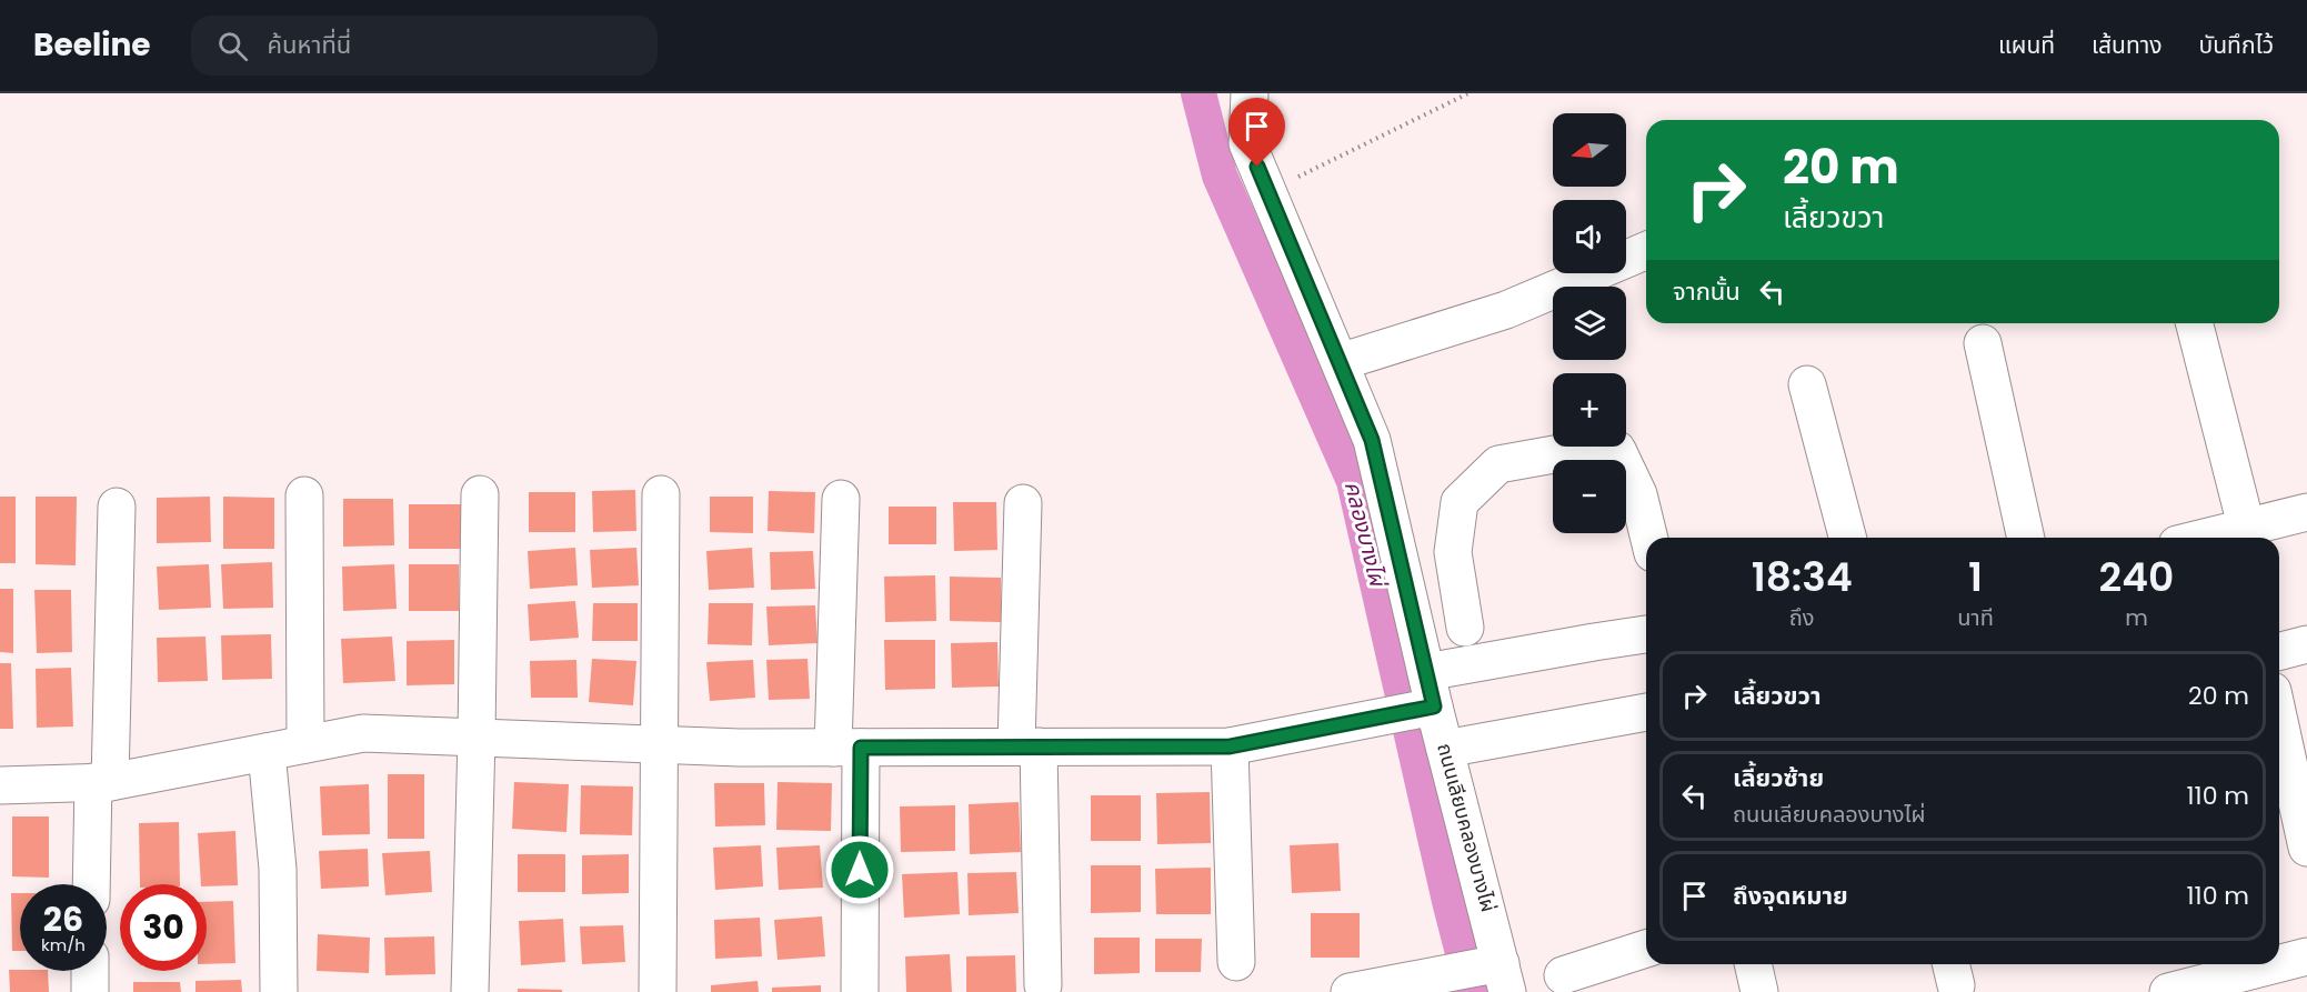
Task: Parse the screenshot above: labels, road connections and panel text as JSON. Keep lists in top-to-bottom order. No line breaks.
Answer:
{"streets":{"street":["ถนนเลียบคลองบางไผ่"]},"water":["คลองบางไผ่"],"north":"left","page":{"header":"Beeline","search":"ค้นหาที่นี่","nav":["แผนที่","เส้นทาง","บันทึกไว้"],"map_buttons":["+","−"],"turn":["20 m","เลี้ยวขวา"],"then":"จากนั้น","eta":["18:34","ถึง","1","นาที","240","m"],"list":[{"name":"เลี้ยวขวา","value":"20 m"},{"name":"เลี้ยวซ้าย","note":"ถนนเลียบคลองบางไผ่","value":"110 m"},{"name":"ถึงจุดหมาย","value":"110 m"}],"speed":"26 km/h","limit":"30"}}
